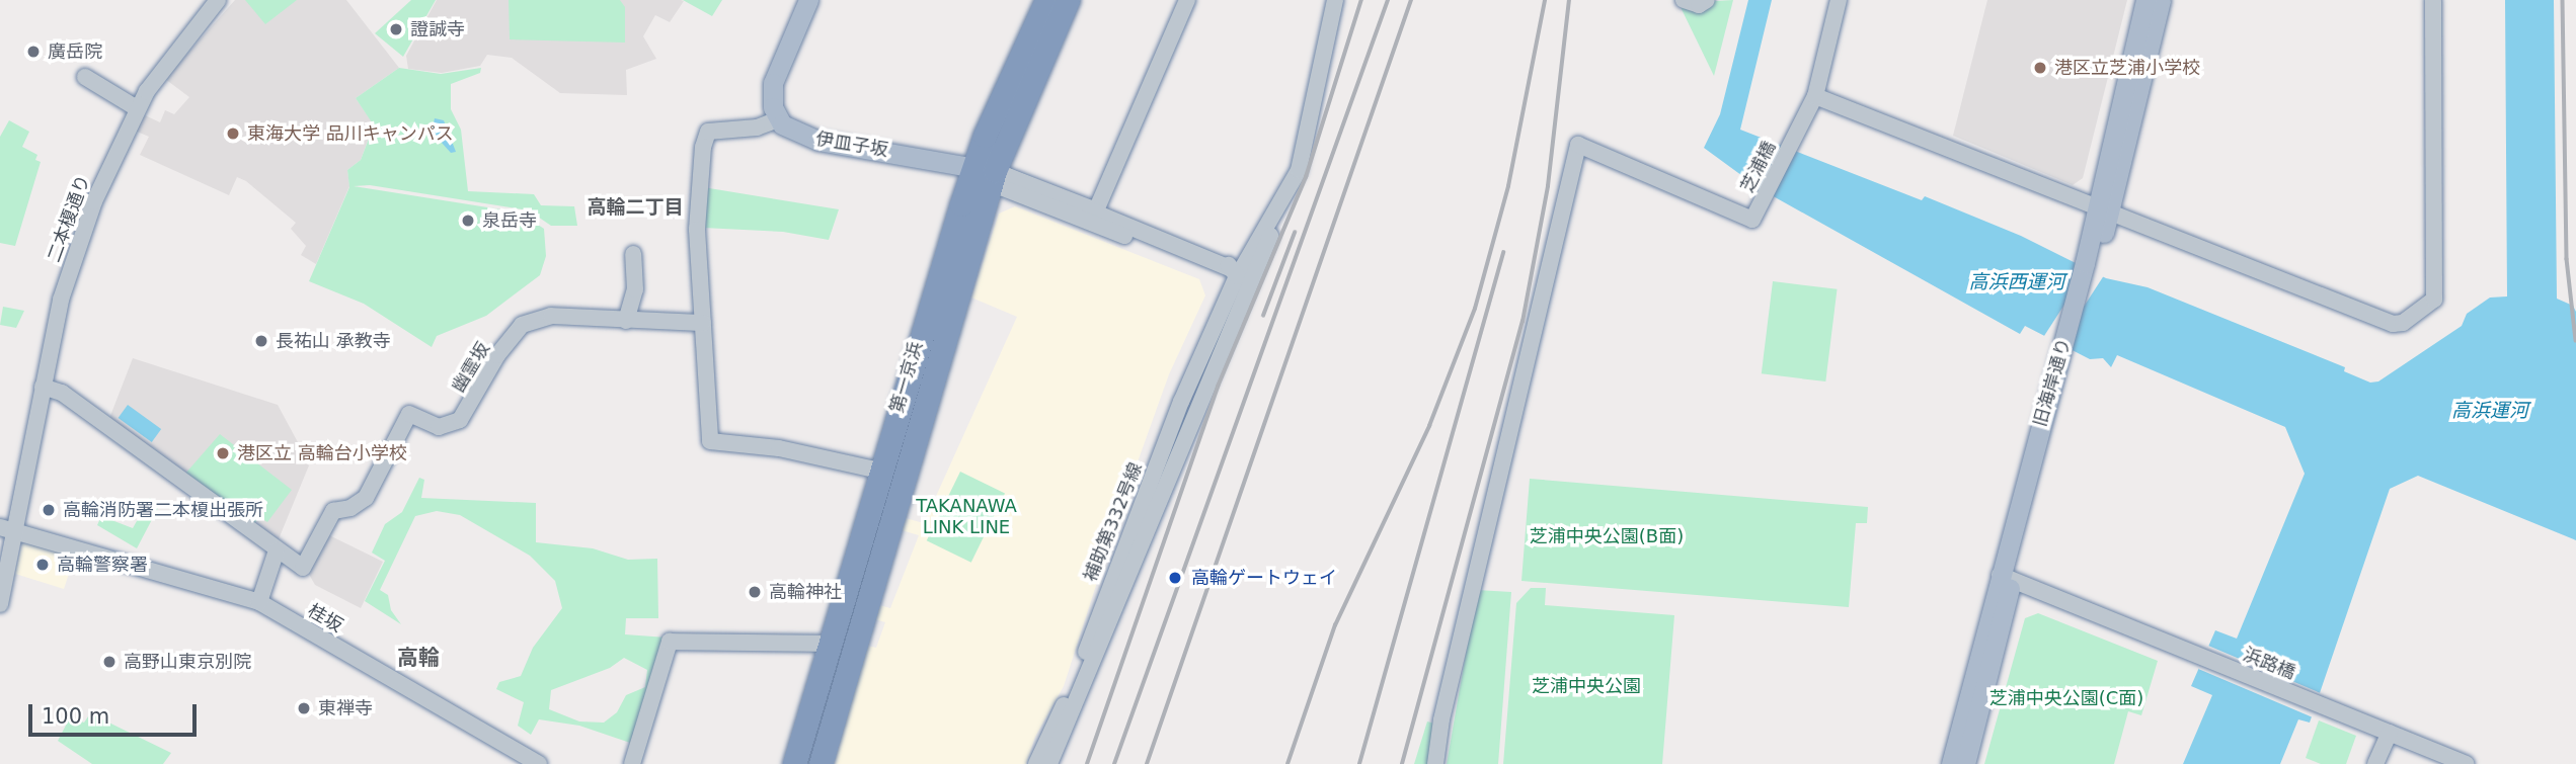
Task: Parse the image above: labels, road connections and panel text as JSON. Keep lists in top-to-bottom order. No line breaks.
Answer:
{"streets":{"highway":["第一京浜"],"main road":["伊皿子坂","旧海岸通り"],"street":["芝浦橋","二本榎通り","幽霊坂","補助第332号線","桂坂","浜路橋"]},"crossings":[["伊皿子坂","第一京浜"],["伊皿子坂","補助第332号線"],["二本榎通り","桂坂"],["第一京浜","補助第332号線"],["旧海岸通り","浜路橋"]],"districts":["高輪二丁目","高輪"],"water":["高浜西運河","高浜運河"],"parks":["TAKANAWA LINK LINE","芝浦中央公園(B面)","芝浦中央公園","芝浦中央公園(C面)"],"places":["證誠寺","廣岳院","港区立芝浦小学校","東海大学 品川キャンパス","泉岳寺","長祐山 承教寺","港区立 高輪台小学校","高輪消防署二本榎出張所","高輪警察署","高輪ゲートウェイ","高輪神社","高野山東京別院","東禅寺"],"scale_bar":"100 m"}
